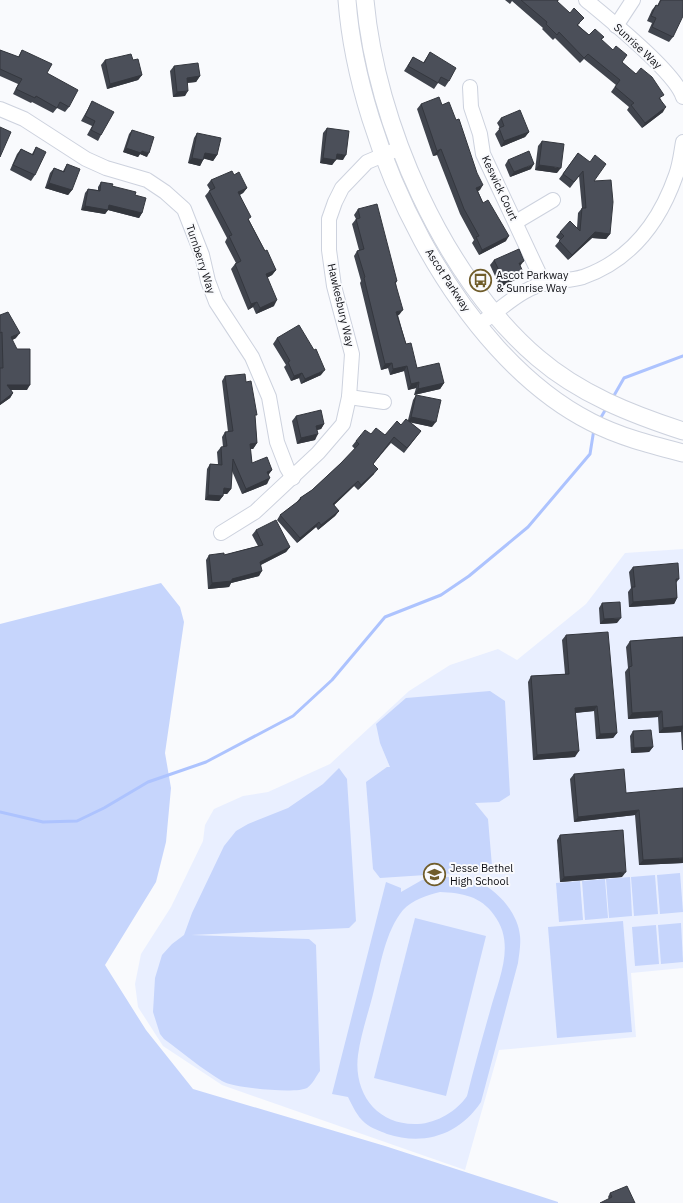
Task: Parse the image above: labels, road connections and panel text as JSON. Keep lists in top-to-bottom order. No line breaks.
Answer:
{"streets":{"main road":["Ascot Parkway"],"street":["Sunrise Way","Keswick Court","Turnberry Way","Hawkesbury Way"]},"crossings":[["Turnberry Way","Hawkesbury Way"],["Ascot Parkway","Hawkesbury Way"]],"places":{"bus stop":["Ascot Parkway & Sunrise Way"],"school or university":["Jesse Bethel High School"]}}
